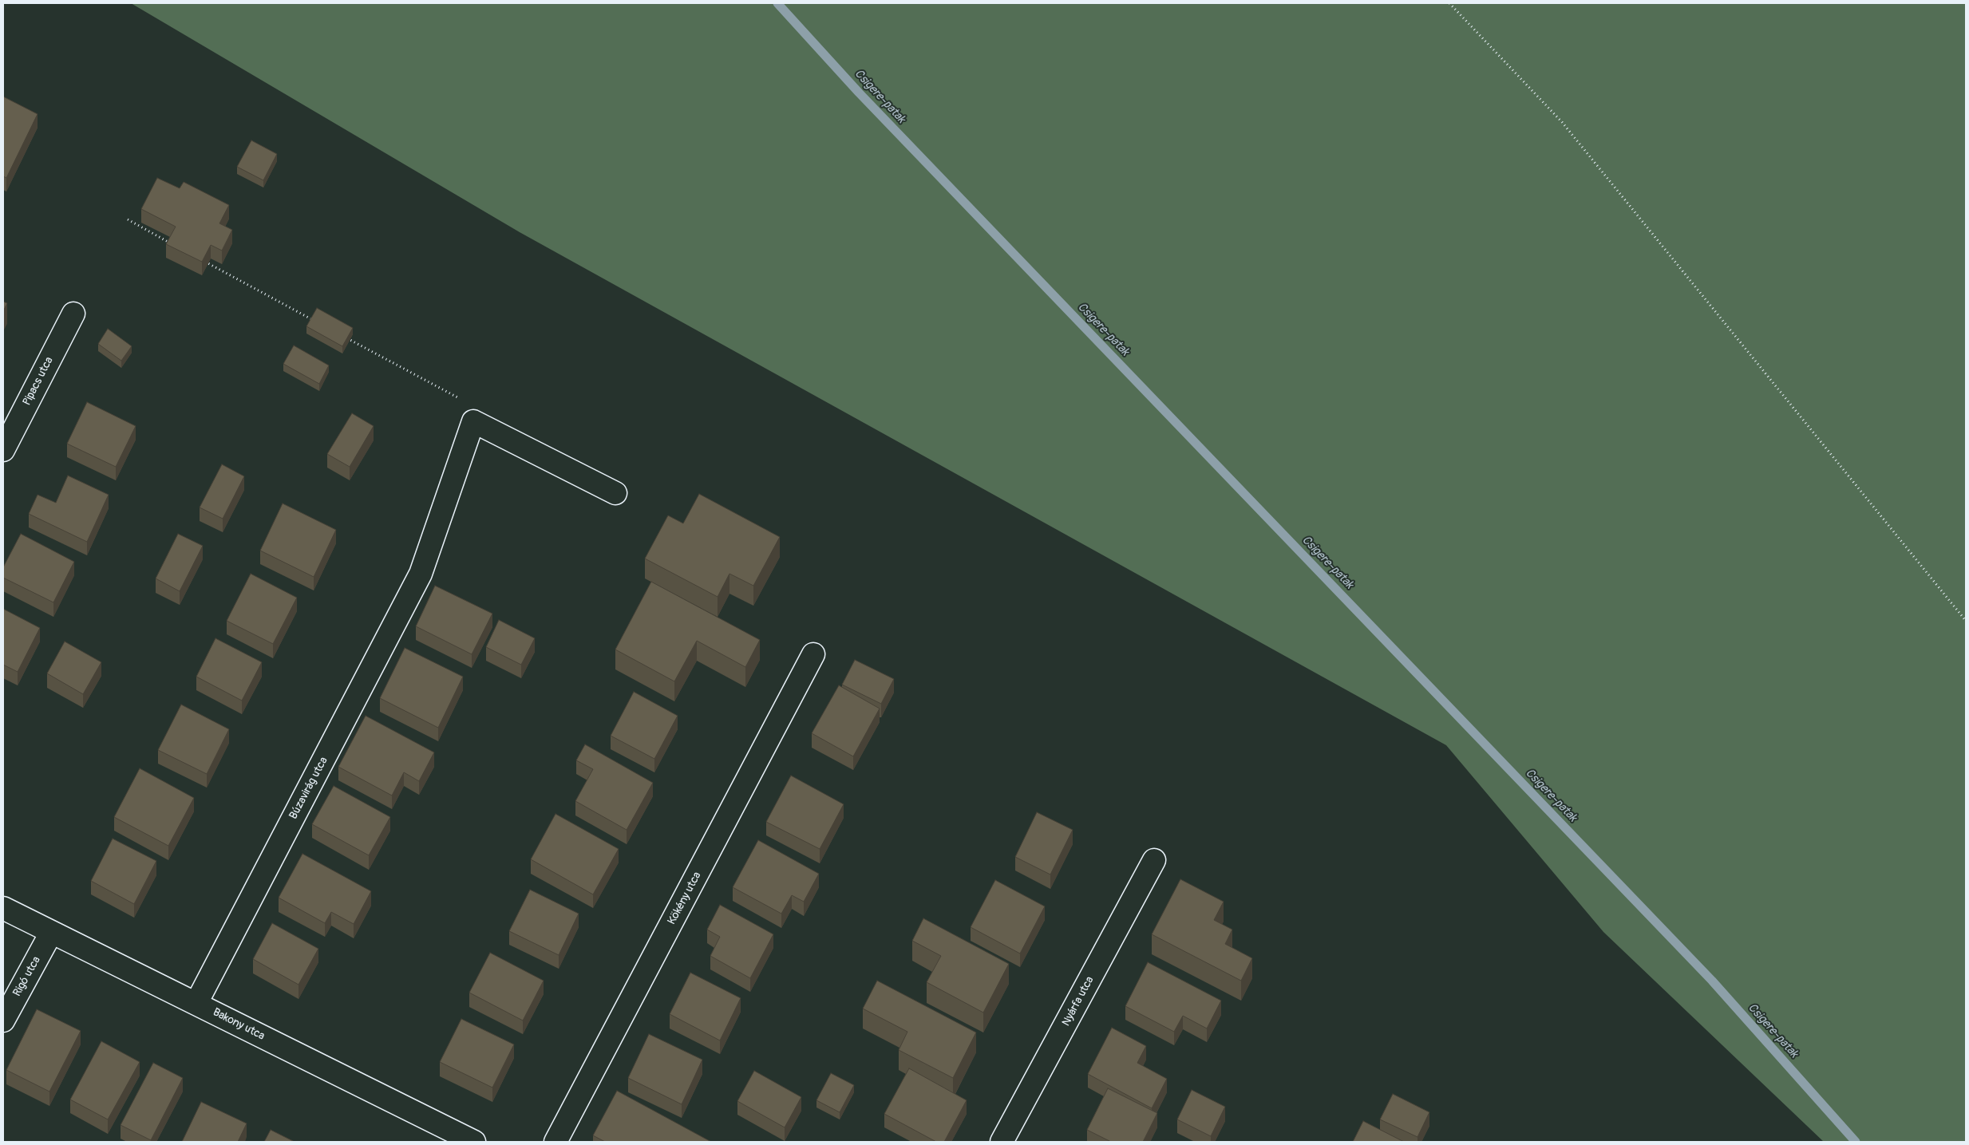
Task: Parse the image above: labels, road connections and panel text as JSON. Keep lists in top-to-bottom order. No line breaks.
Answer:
{"streets":{"street":["Pipacs utca","Búzavirág utca","Kökény utca","Rigó utca","Nyárfa utca","Bakony utca"]},"crossings":[["Búzavirág utca","Bakony utca"],["Rigó utca","Bakony utca"]],"water":["Csigere-patak"]}
